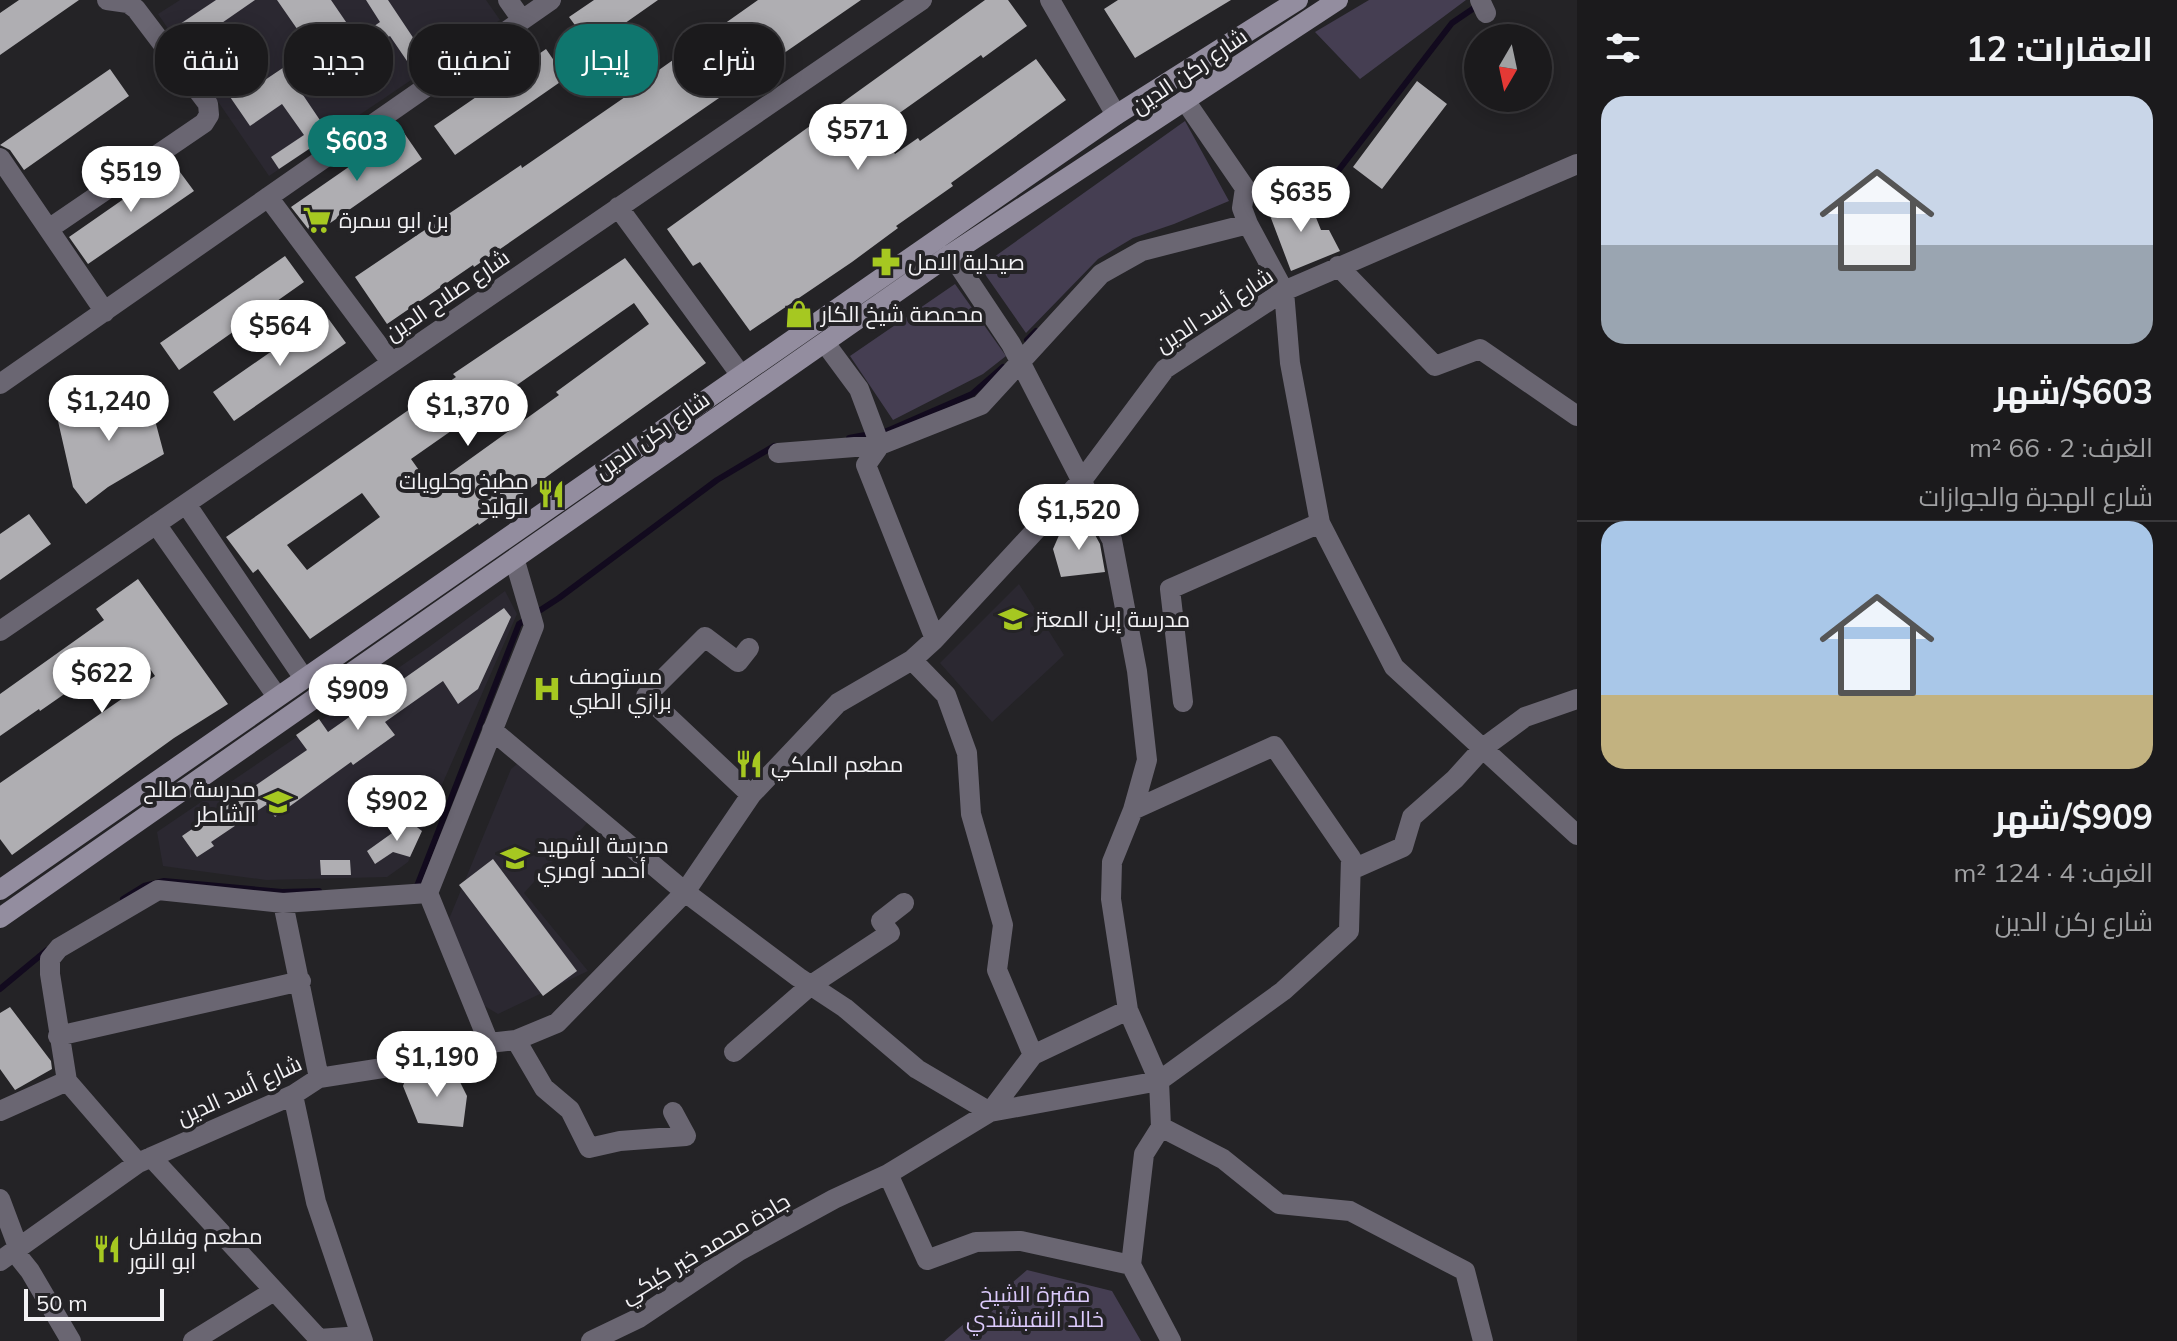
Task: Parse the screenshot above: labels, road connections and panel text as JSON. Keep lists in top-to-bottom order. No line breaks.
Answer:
{"streets":{"main road":["شارع ركن الدين"],"street":["شارع صلاح الدين","شارع أسد الدين","جادة محمد خير كيكي"]},"parks":["مقبرة الشيخ خالد النقبشندي"],"places":{"supermarket":["بن ابو سمرة"],"pharmacy":["صيدلية الامل"],"shop":["محمصة شيخ الكار"],"restaurant":["مطبخ وحلويات الوليد","مطعم الملكي","مطعم وفلافل ابو النور"],"school or university":["مدرسة إبن المعتز","مدرسة صالح الشاطر","مدرسة الشهيد أحمد أومري"],"hospital":["مستوصف برازي الطبي"]},"scale_bar":"50 m","north":"bottom","page":{"heading":"العقارات: 12","chip":["شراء","إيجار","تصفية","جديد","شقة"],"list":[{"name":"$603/شهر","note":"الغرف: 2 · 66 m² · شارع الهجرة والجوازات"},{"name":"$909/شهر","note":"الغرف: 4 · 124 m² · شارع ركن الدين"}],"price":["$571","$603","$519","$635","$564","$1,240","$1,370","$1,520","$622","$909","$902","$1,190"],"scale":"50 m"}}
